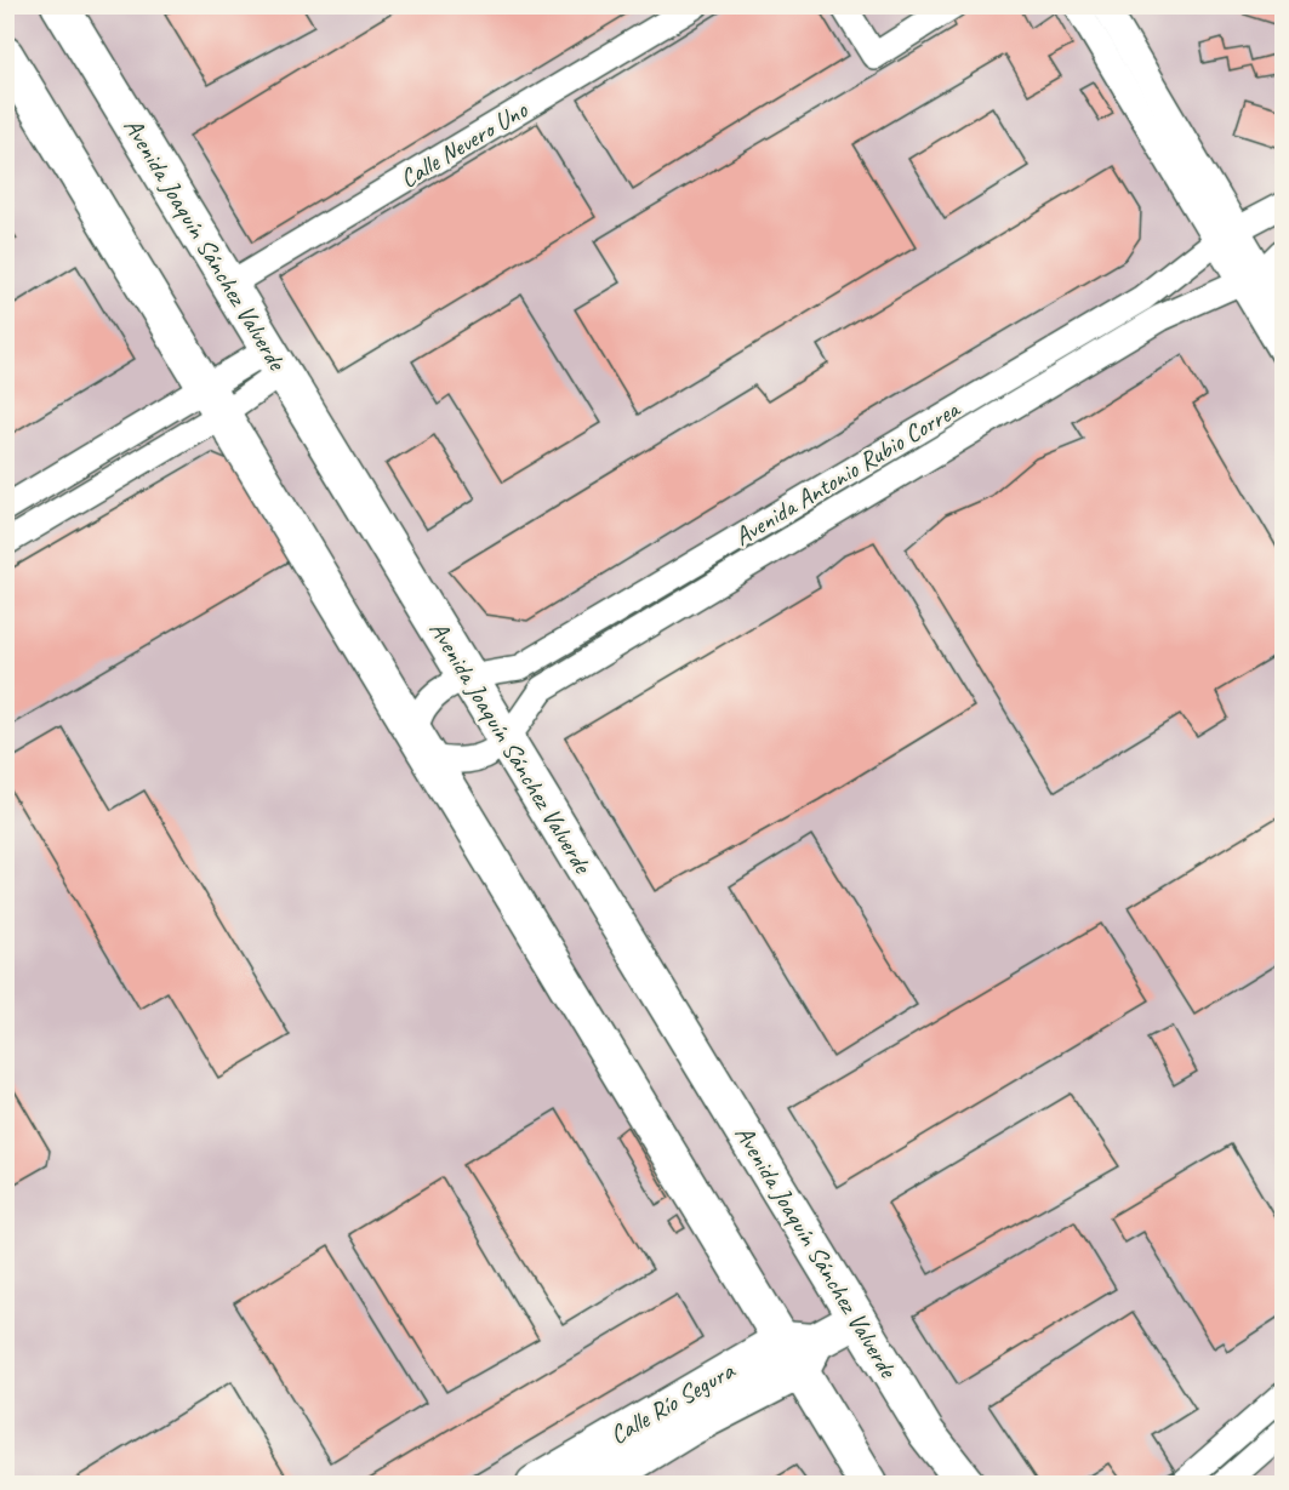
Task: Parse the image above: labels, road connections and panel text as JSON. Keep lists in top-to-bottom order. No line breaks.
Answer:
{"streets":{"main road":["Avenida Joaquín Sánchez Valverde","Calle Río Segura"],"street":["Calle Nevero Uno","Avenida Antonio Rubio Correa"]},"crossings":[["Calle Nevero Uno","Avenida Joaquín Sánchez Valverde"],["Avenida Joaquín Sánchez Valverde","Avenida Antonio Rubio Correa"],["Avenida Joaquín Sánchez Valverde","Calle Río Segura"]]}
